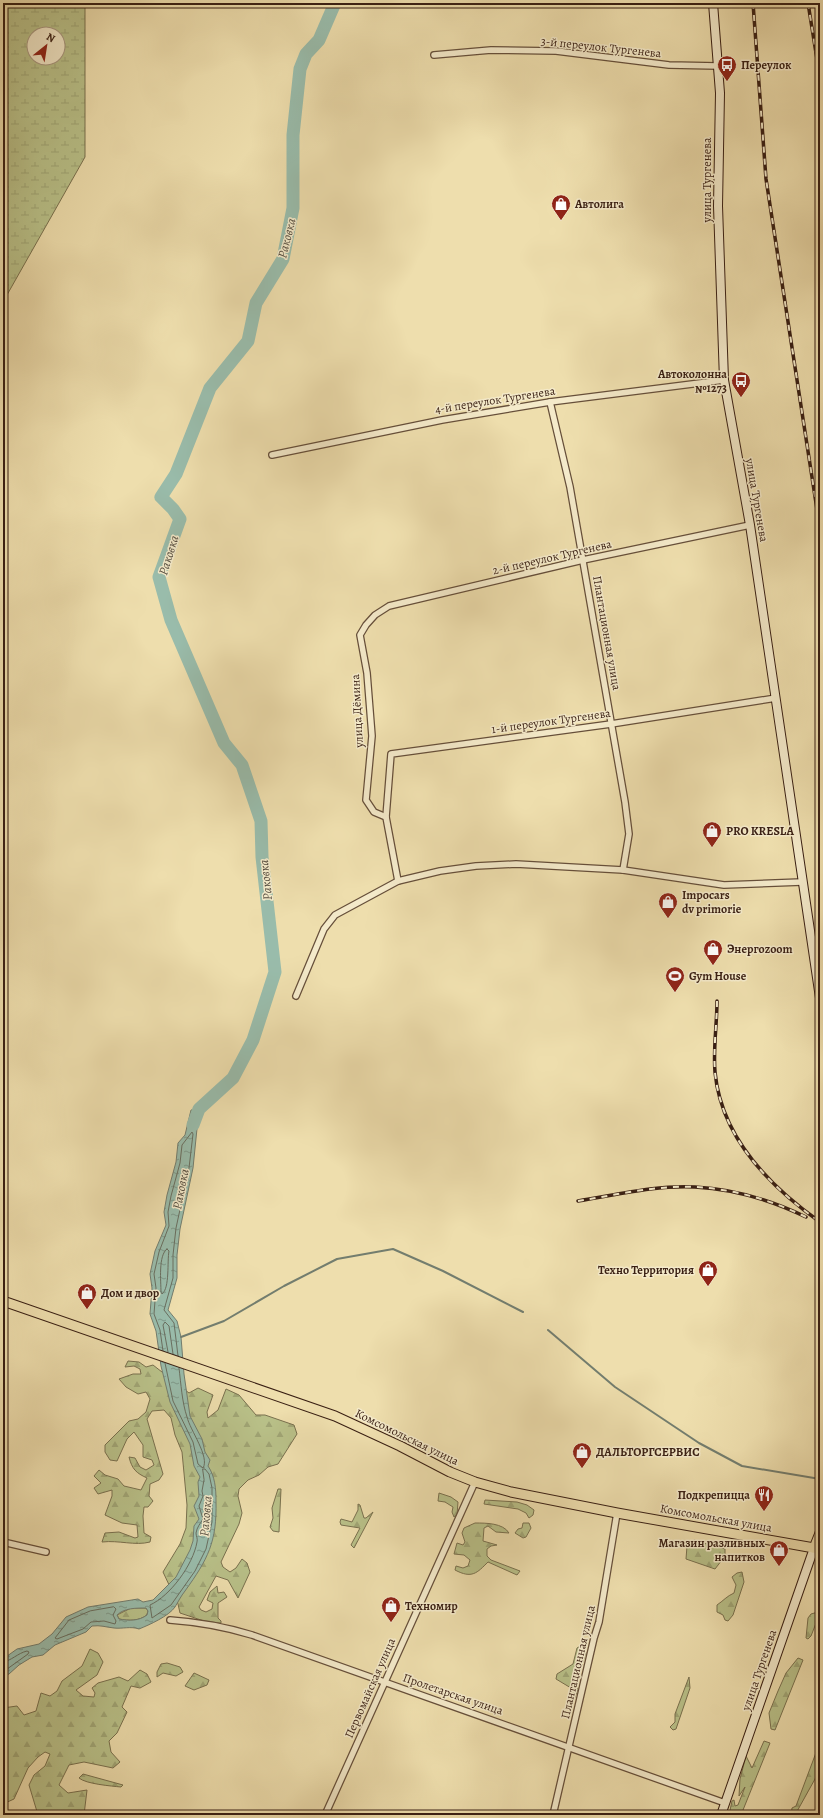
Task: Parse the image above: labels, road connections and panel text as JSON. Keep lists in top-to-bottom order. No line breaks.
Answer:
{"streets":{"main road":["улица Тургенева","Комсомольская улица"],"street":["3-й переулок Тургенева","4-й переулок Тургенева","2-й переулок Тургенева","Плантационная улица","улица Дёмина","1-й переулок Тургенева","Первомайская улица","Пролетарская улица"]},"crossings":[["3-й переулок Тургенева","улица Тургенева"],["улица Тургенева","4-й переулок Тургенева"],["улица Тургенева","2-й переулок Тургенева"],["улица Тургенева","1-й переулок Тургенева"],["улица Тургенева","Комсомольская улица"],["улица Тургенева","Пролетарская улица"],["4-й переулок Тургенева","Плантационная улица"],["2-й переулок Тургенева","Плантационная улица"],["2-й переулок Тургенева","улица Дёмина"],["Плантационная улица","1-й переулок Тургенева"],["Плантационная улица","Комсомольская улица"],["Плантационная улица","Пролетарская улица"],["улица Дёмина","1-й переулок Тургенева"],["Комсомольская улица","Первомайская улица"],["Первомайская улица","Пролетарская улица"]],"water":["Раковка"],"places":{"bus stop":["Переулок","Автоколонна №1273"],"shop":["Автолига","PRO KRESLA","Impocars dv primorie","Энергоzoom","Техно Территория","Дом и двор","ДАЛЬТОРГСЕРВИС","Магазин разливных напитков","Техномир"],"sports":["Gym House"],"restaurant":["Подкрепицца"]},"north":"top right"}
